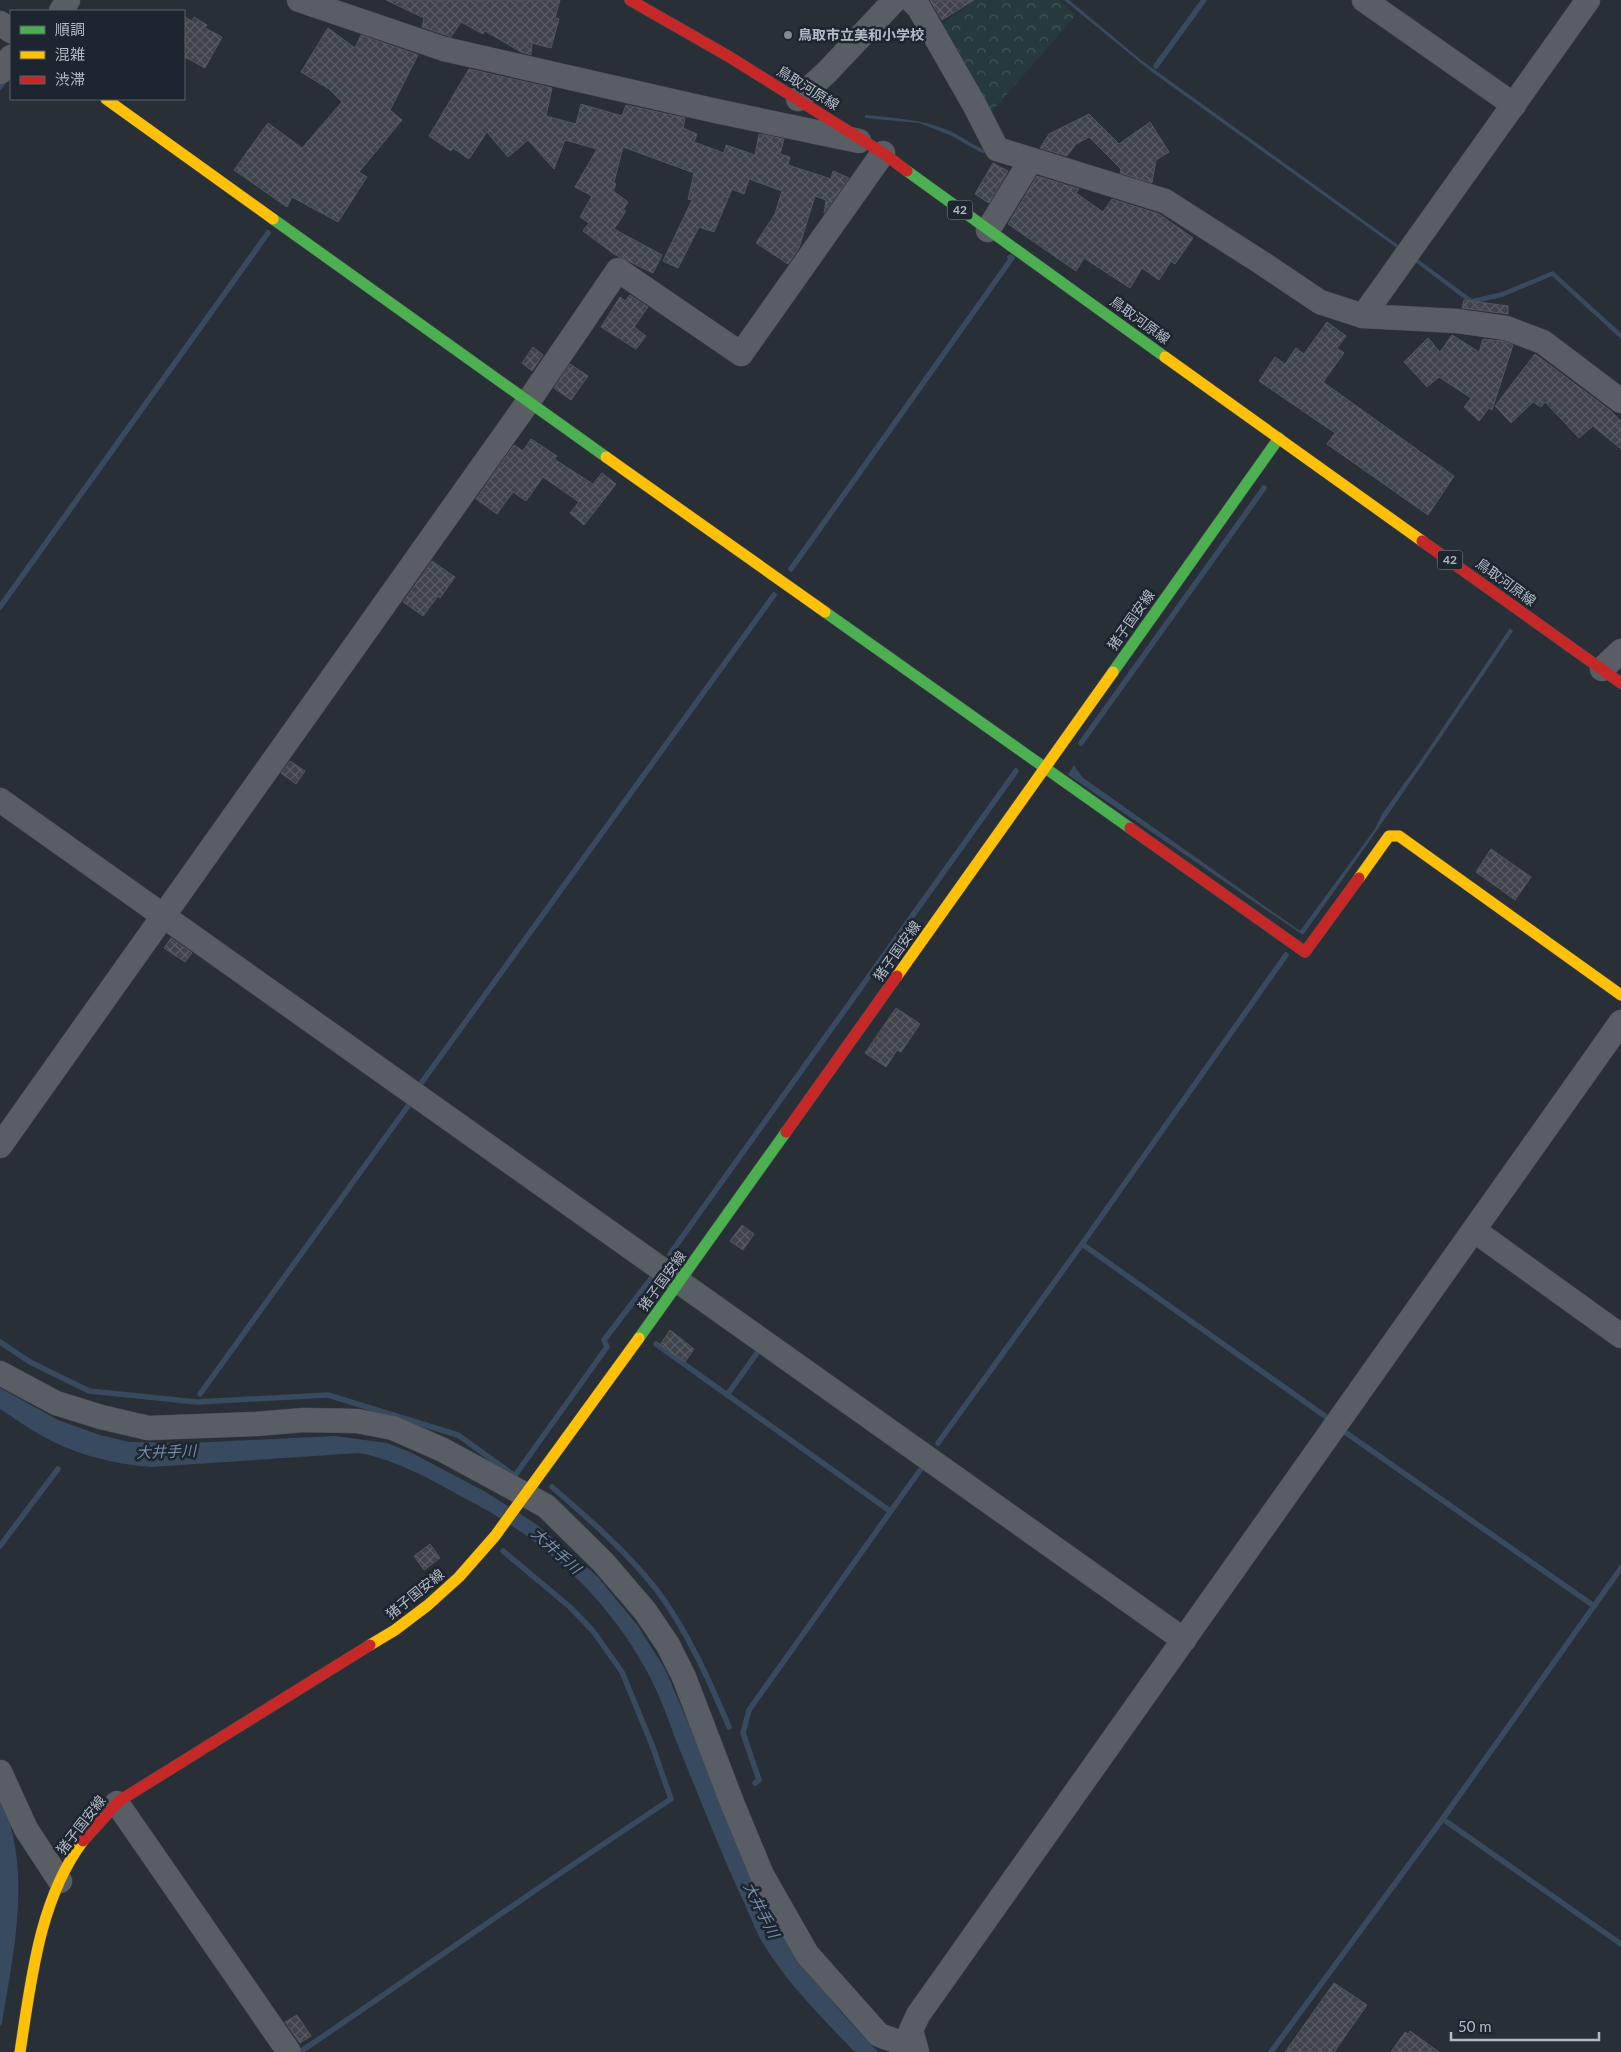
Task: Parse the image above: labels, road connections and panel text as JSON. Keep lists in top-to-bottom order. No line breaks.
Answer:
{"streets":{"main road":["鳥取河原線","42","猪子国安線"]},"crossings":[["鳥取河原線","猪子国安線"]],"water":["大井手川"],"places":["鳥取市立美和小学校"],"legend":["順調","混雑","渋滞"],"scale_bar":"50 m"}
